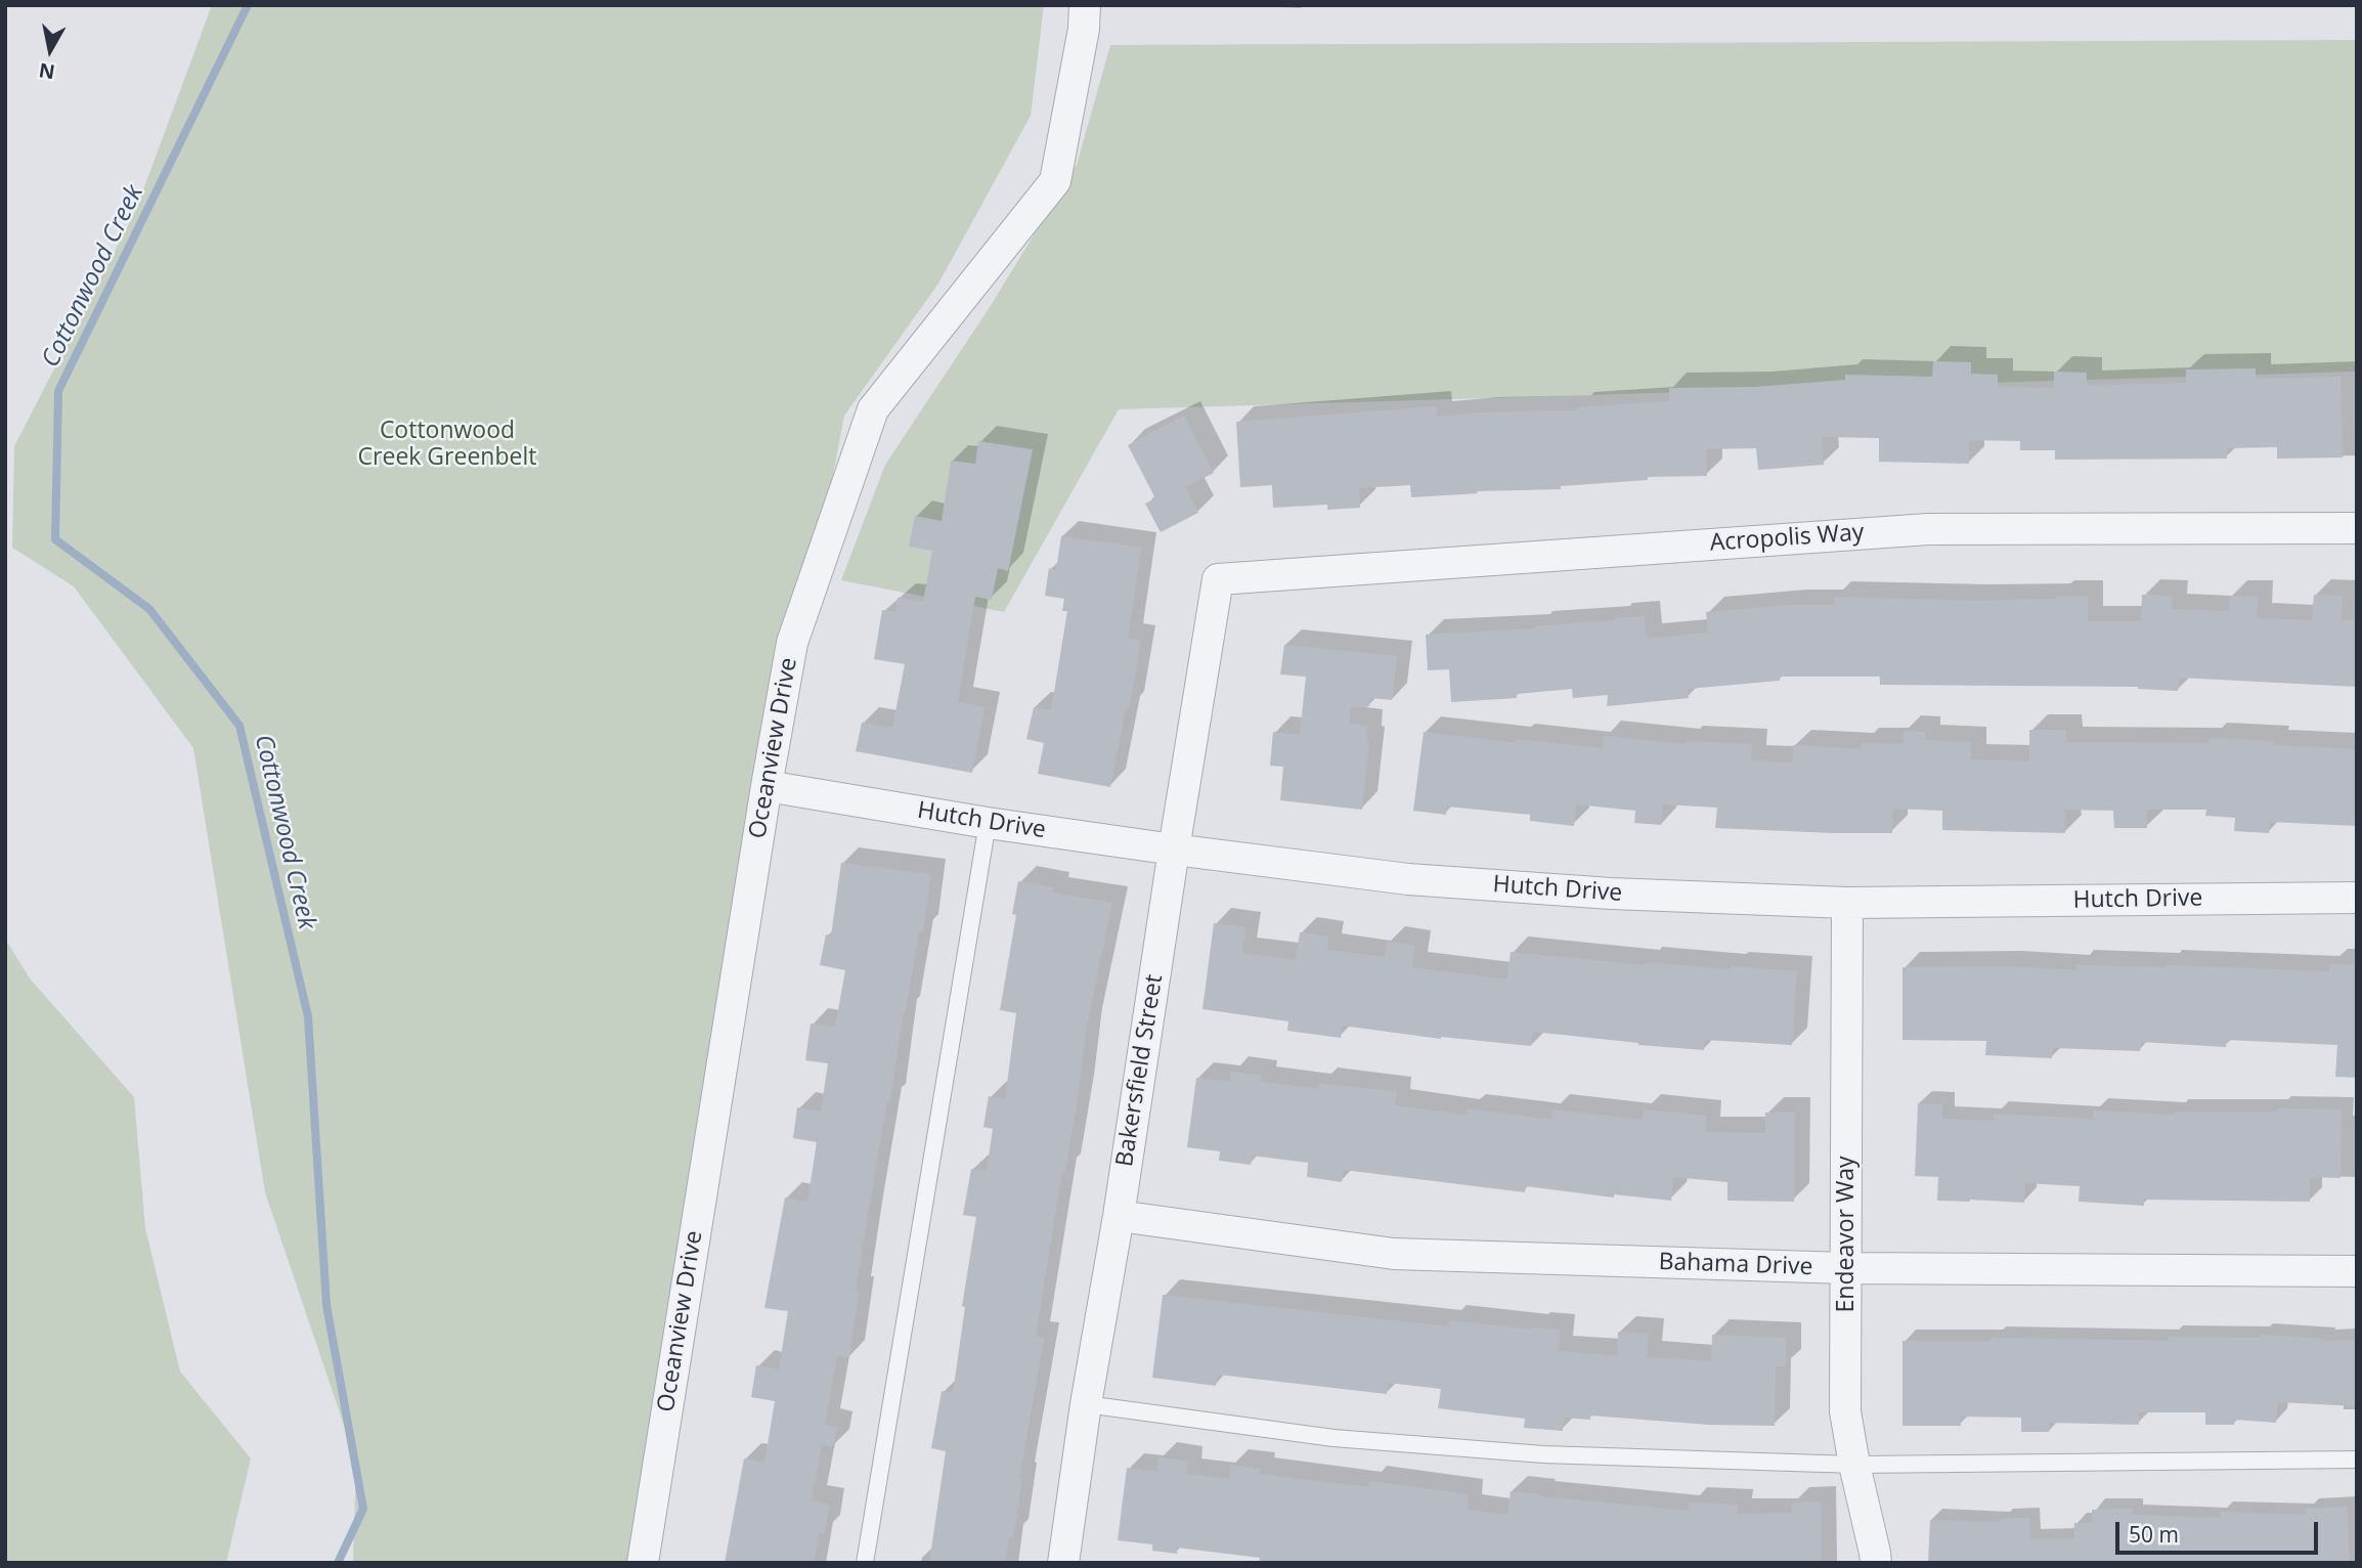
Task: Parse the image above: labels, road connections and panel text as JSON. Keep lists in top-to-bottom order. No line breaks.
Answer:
{"streets":{"street":["Acropolis Way","Oceanview Drive","Hutch Drive","Bakersfield Street","Endeavor Way","Bahama Drive"]},"crossings":[["Acropolis Way","Bakersfield Street"],["Oceanview Drive","Hutch Drive"],["Hutch Drive","Bakersfield Street"],["Hutch Drive","Endeavor Way"],["Bakersfield Street","Bahama Drive"],["Endeavor Way","Bahama Drive"]],"water":["Cottonwood Creek"],"parks":["Cottonwood Creek Greenbelt"],"scale_bar":"50 m","north":"bottom"}
